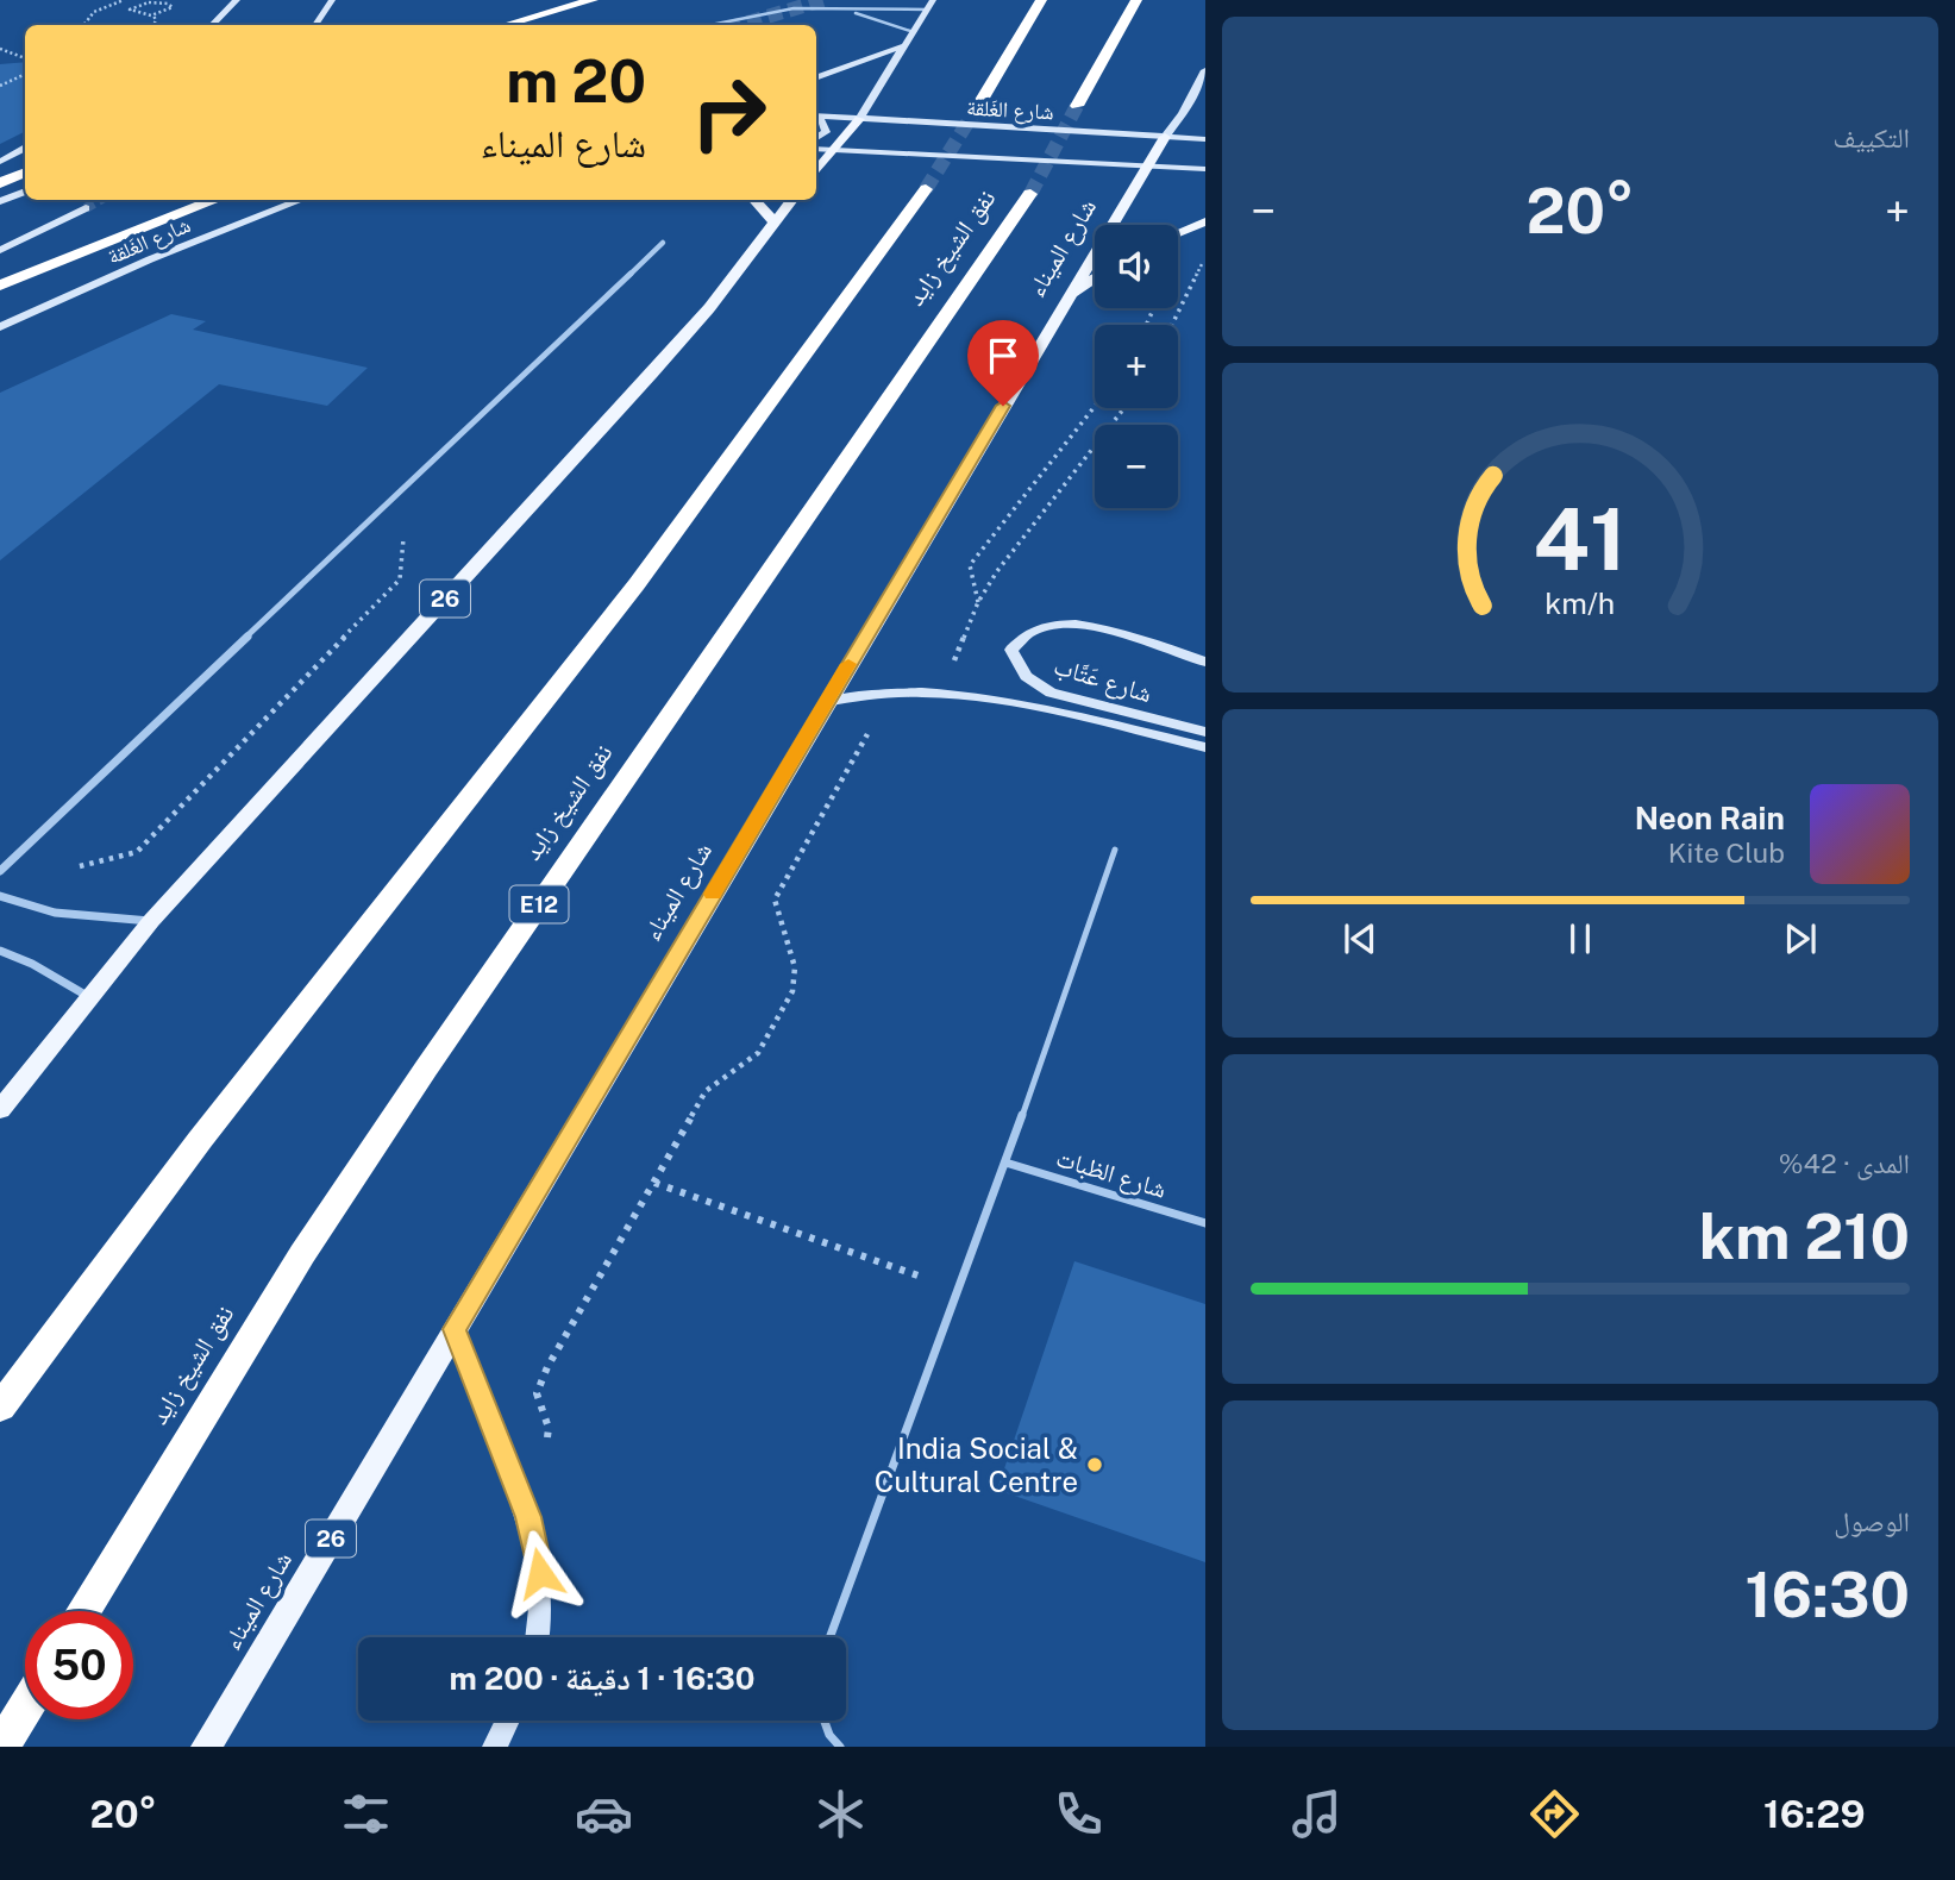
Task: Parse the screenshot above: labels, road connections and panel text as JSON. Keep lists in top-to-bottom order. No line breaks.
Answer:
{"streets":{"highway":["نفق الشيخ زايد","E12"],"main road":["شارع الغَلقة","شارع الميناء","26","شارع عَتَّاب"],"lane":["شارع الظبات"]},"crossings":[["شارع الغَلقة","شارع الميناء"],["شارع الميناء","شارع عَتَّاب"]],"places":["India Social & Cultural Centre"],"page":{"tile":["التكييف",["المدى · 42%","210 km"],["الوصول","16:30"]],"turn":["20 m","شارع الميناء"],"heat":["−","20°","+"],"map_buttons":["+","−"],"song":["Neon Rain","Kite Club"],"limit":"50","trip":"16:30 · 1 دقيقة · 200 m","tabs":["16:29","20°"],"gauge":["41","km/h"]}}
